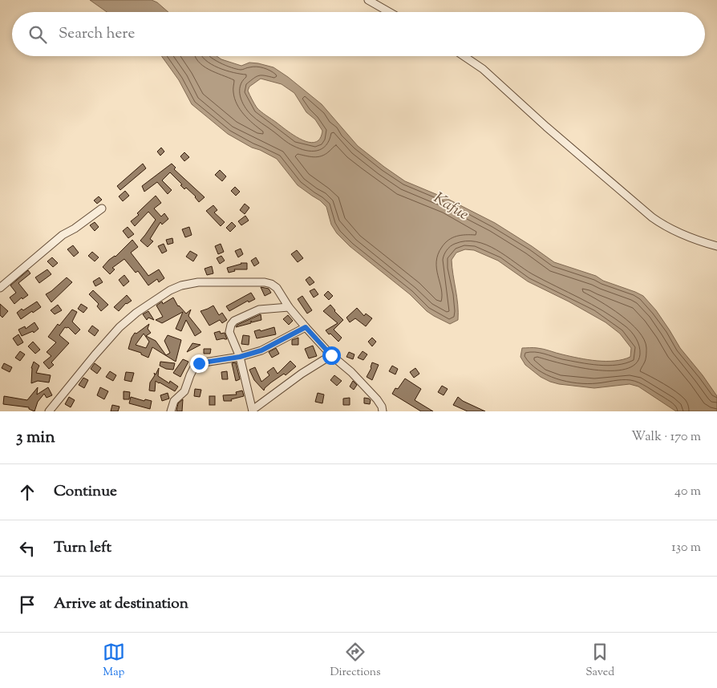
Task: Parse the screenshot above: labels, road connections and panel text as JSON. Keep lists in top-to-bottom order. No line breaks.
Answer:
{"water":["Kafue"],"page":{"search":"Search here","heading":["3 min","Walk · 170 m"],"list":[["Continue","40 m"],["Turn left","130 m"],"Arrive at destination"],"nav":["Map","Directions","Saved"]}}
